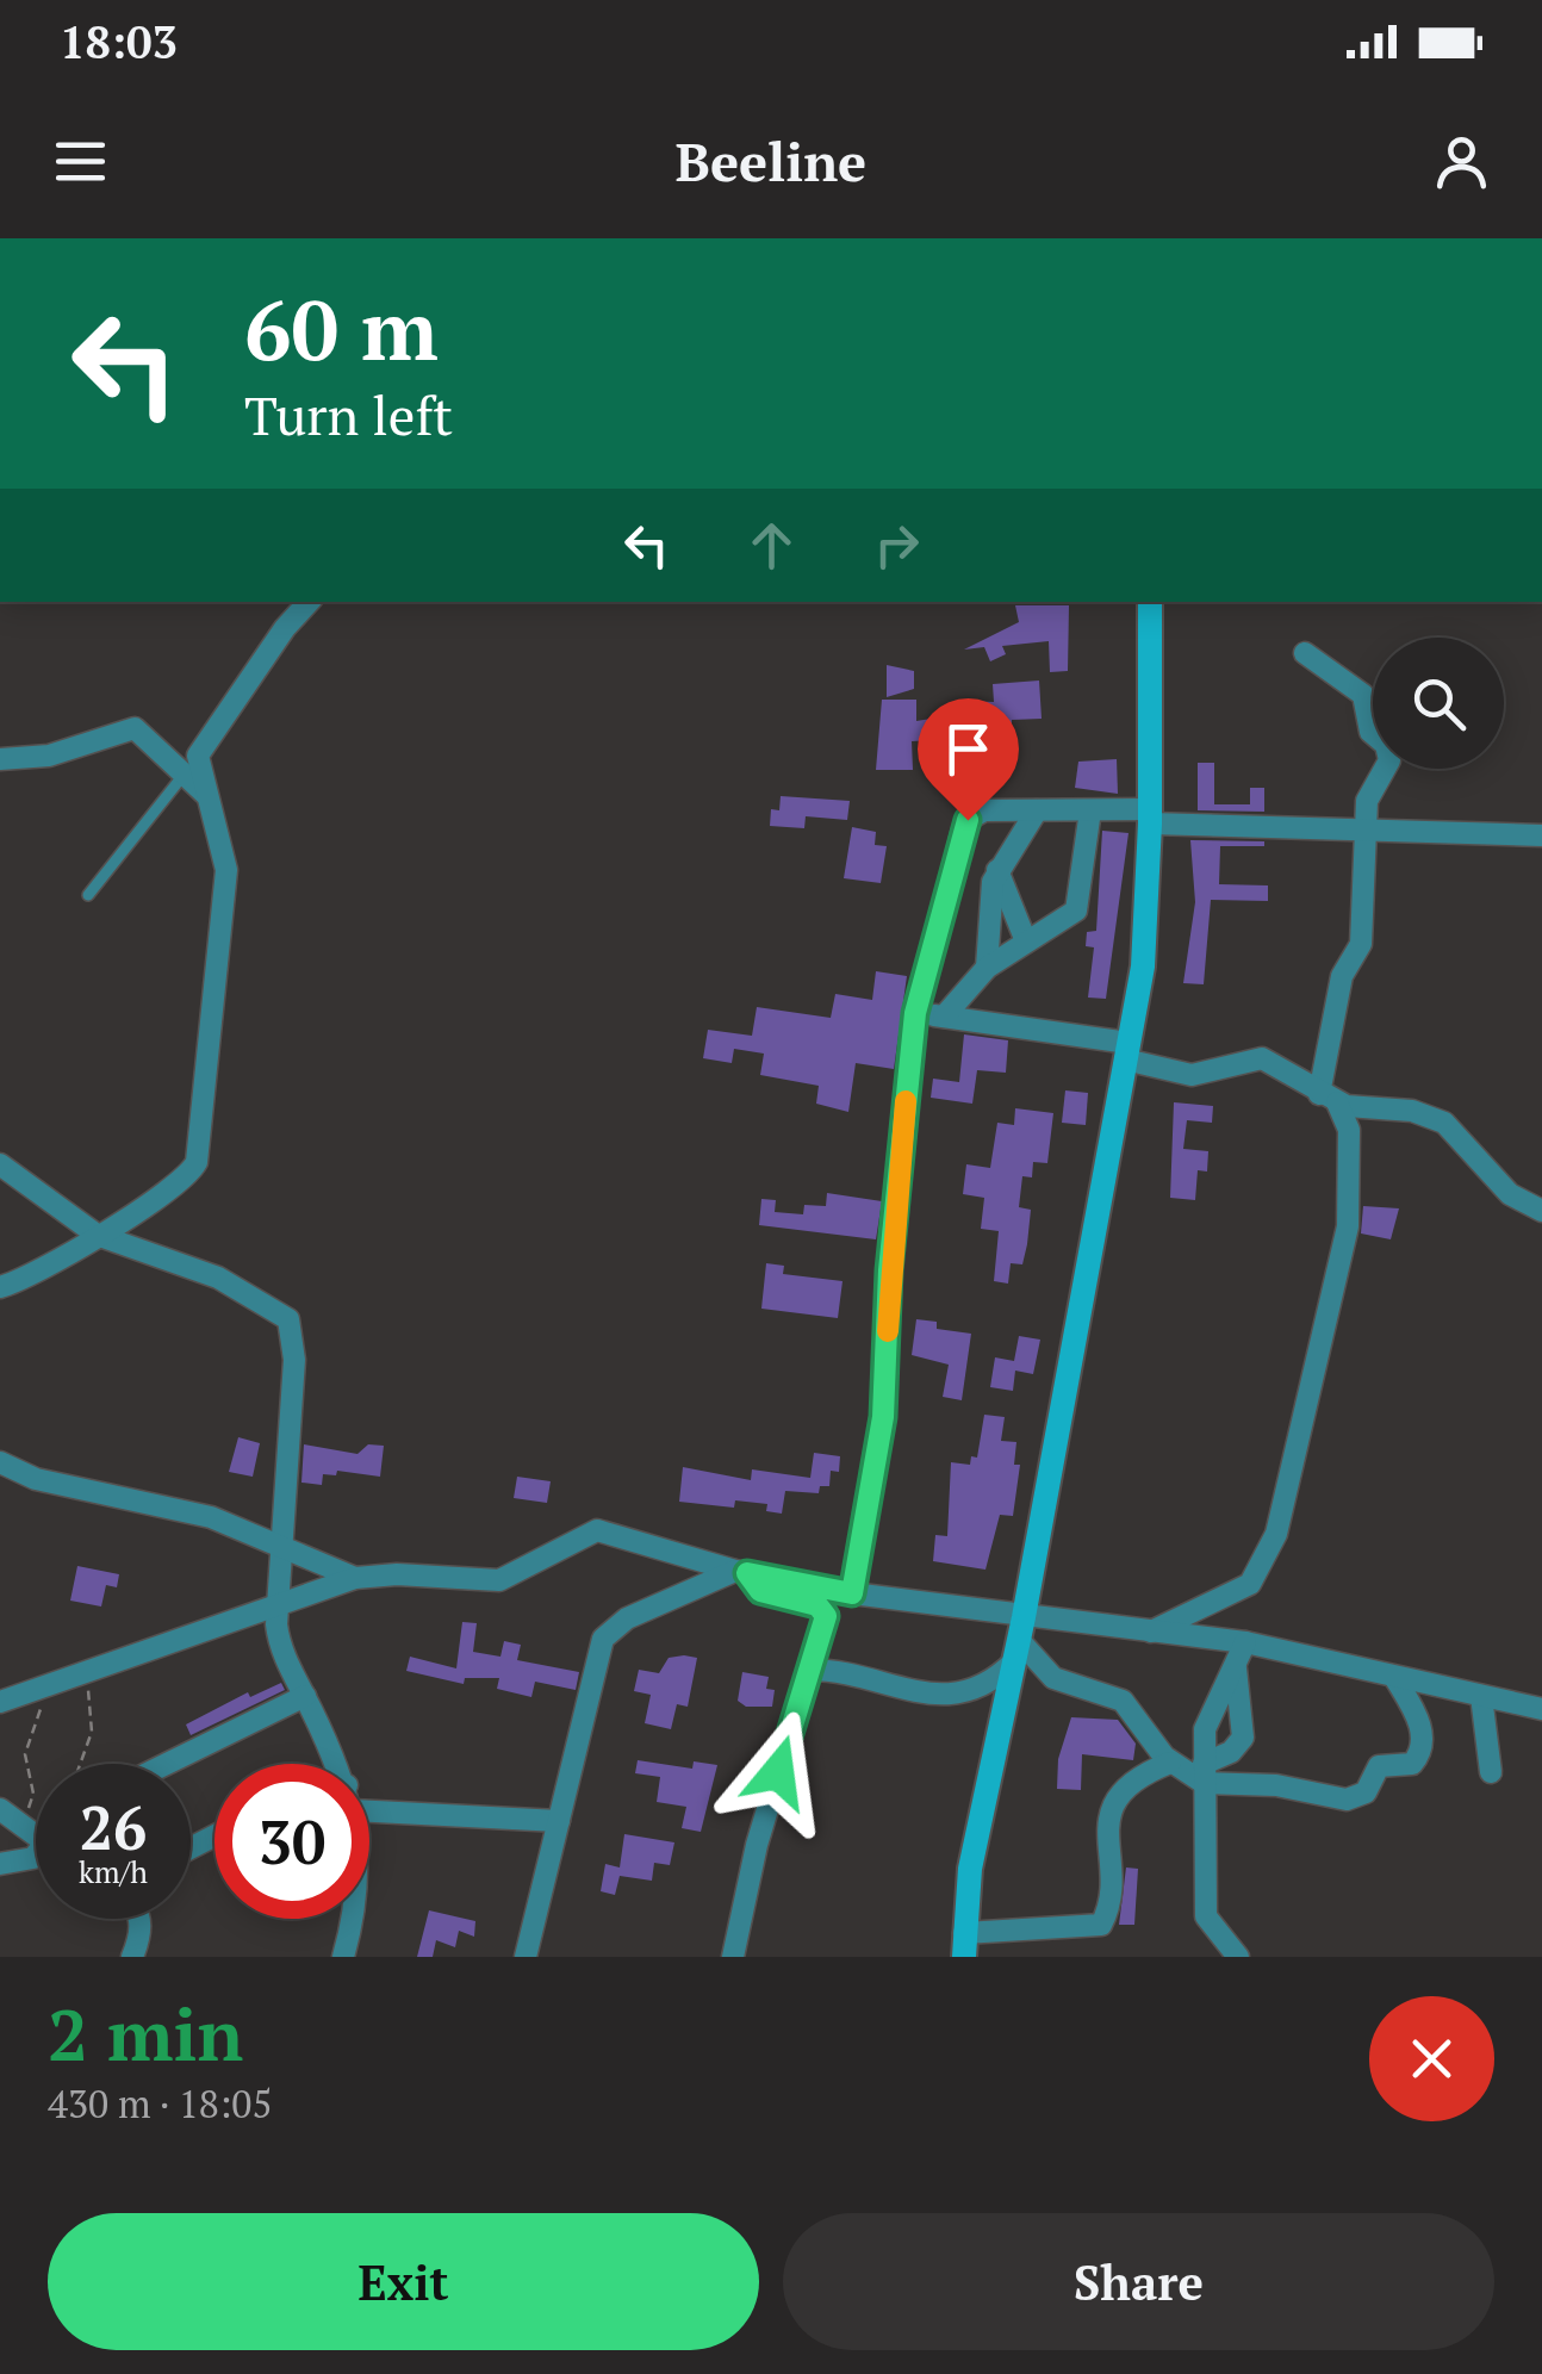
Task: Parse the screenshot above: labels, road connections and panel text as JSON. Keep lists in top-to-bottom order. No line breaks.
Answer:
{"page":{"status":"18:03","header":"Beeline","turn":["60 m","Turn left"],"speed":"26 km/h","limit":"30","heading":["2 min","430 m · 18:05"],"buttons":["Exit","Share"]}}
